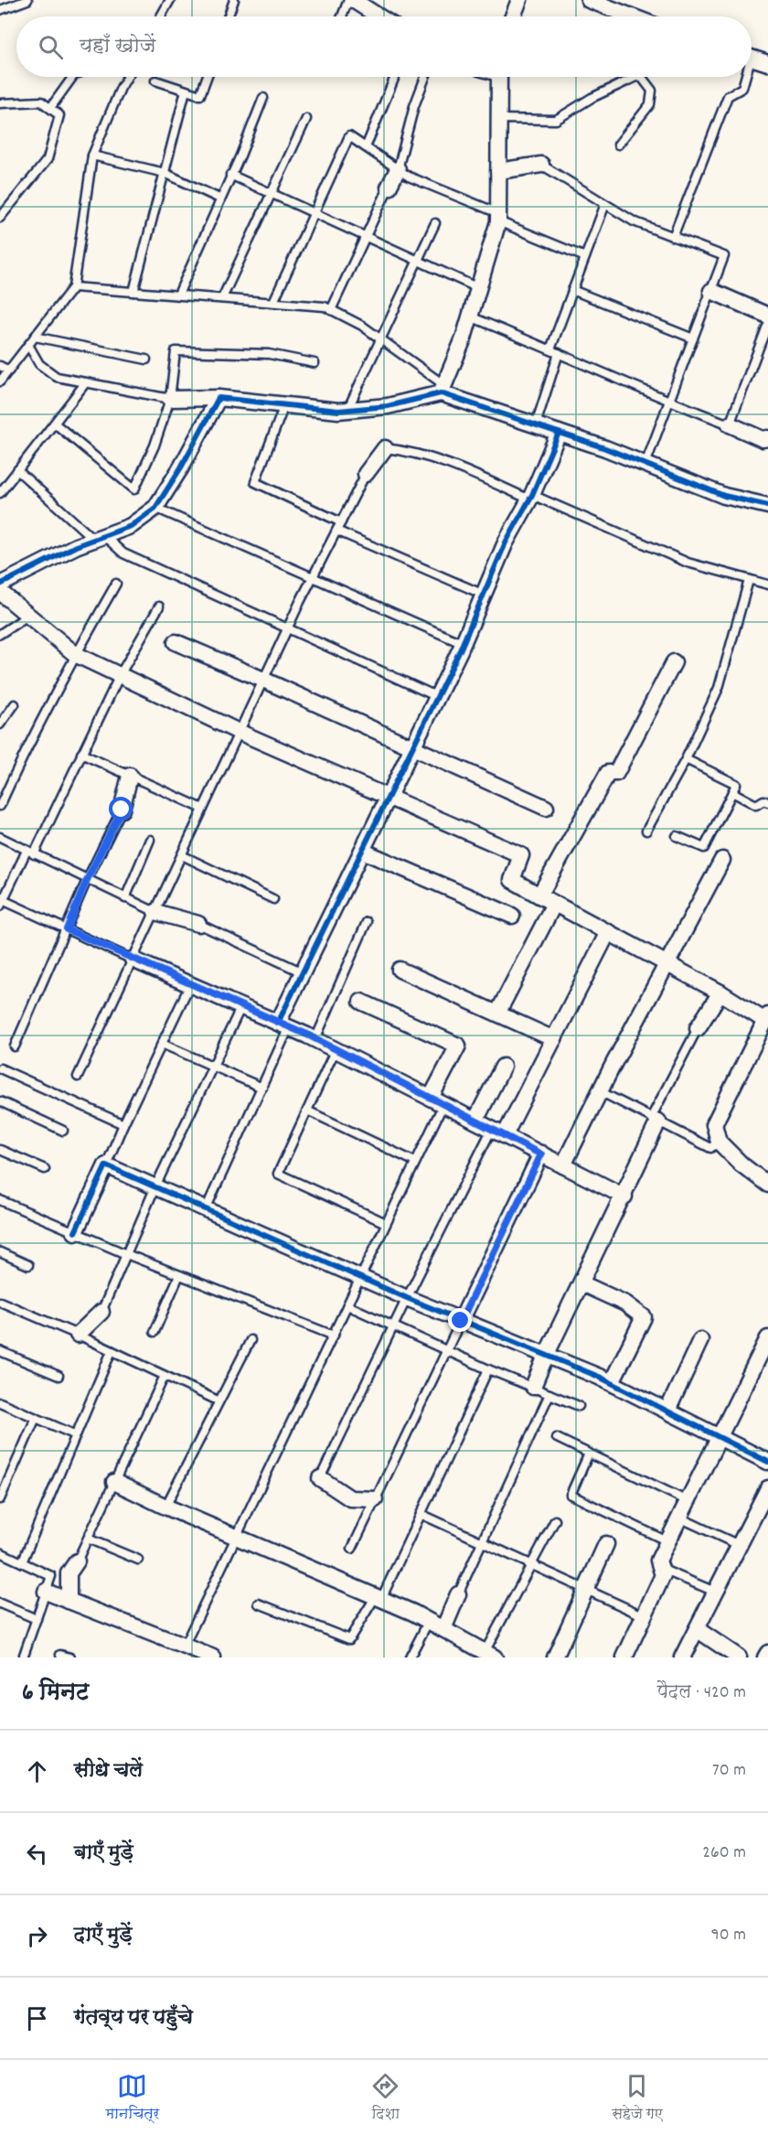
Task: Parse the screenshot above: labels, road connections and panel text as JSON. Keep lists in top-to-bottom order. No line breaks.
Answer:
{"page":{"search":"यहाँ खोजें","heading":["6 मिनट","पैदल · 420 m"],"list":[["सीधे चलें","70 m"],["बाएँ मुड़ें","260 m"],["दाएँ मुड़ें","90 m"],"गंतव्य पर पहुँचे"],"nav":["मानचित्र","दिशा","सहेजे गए"]}}
